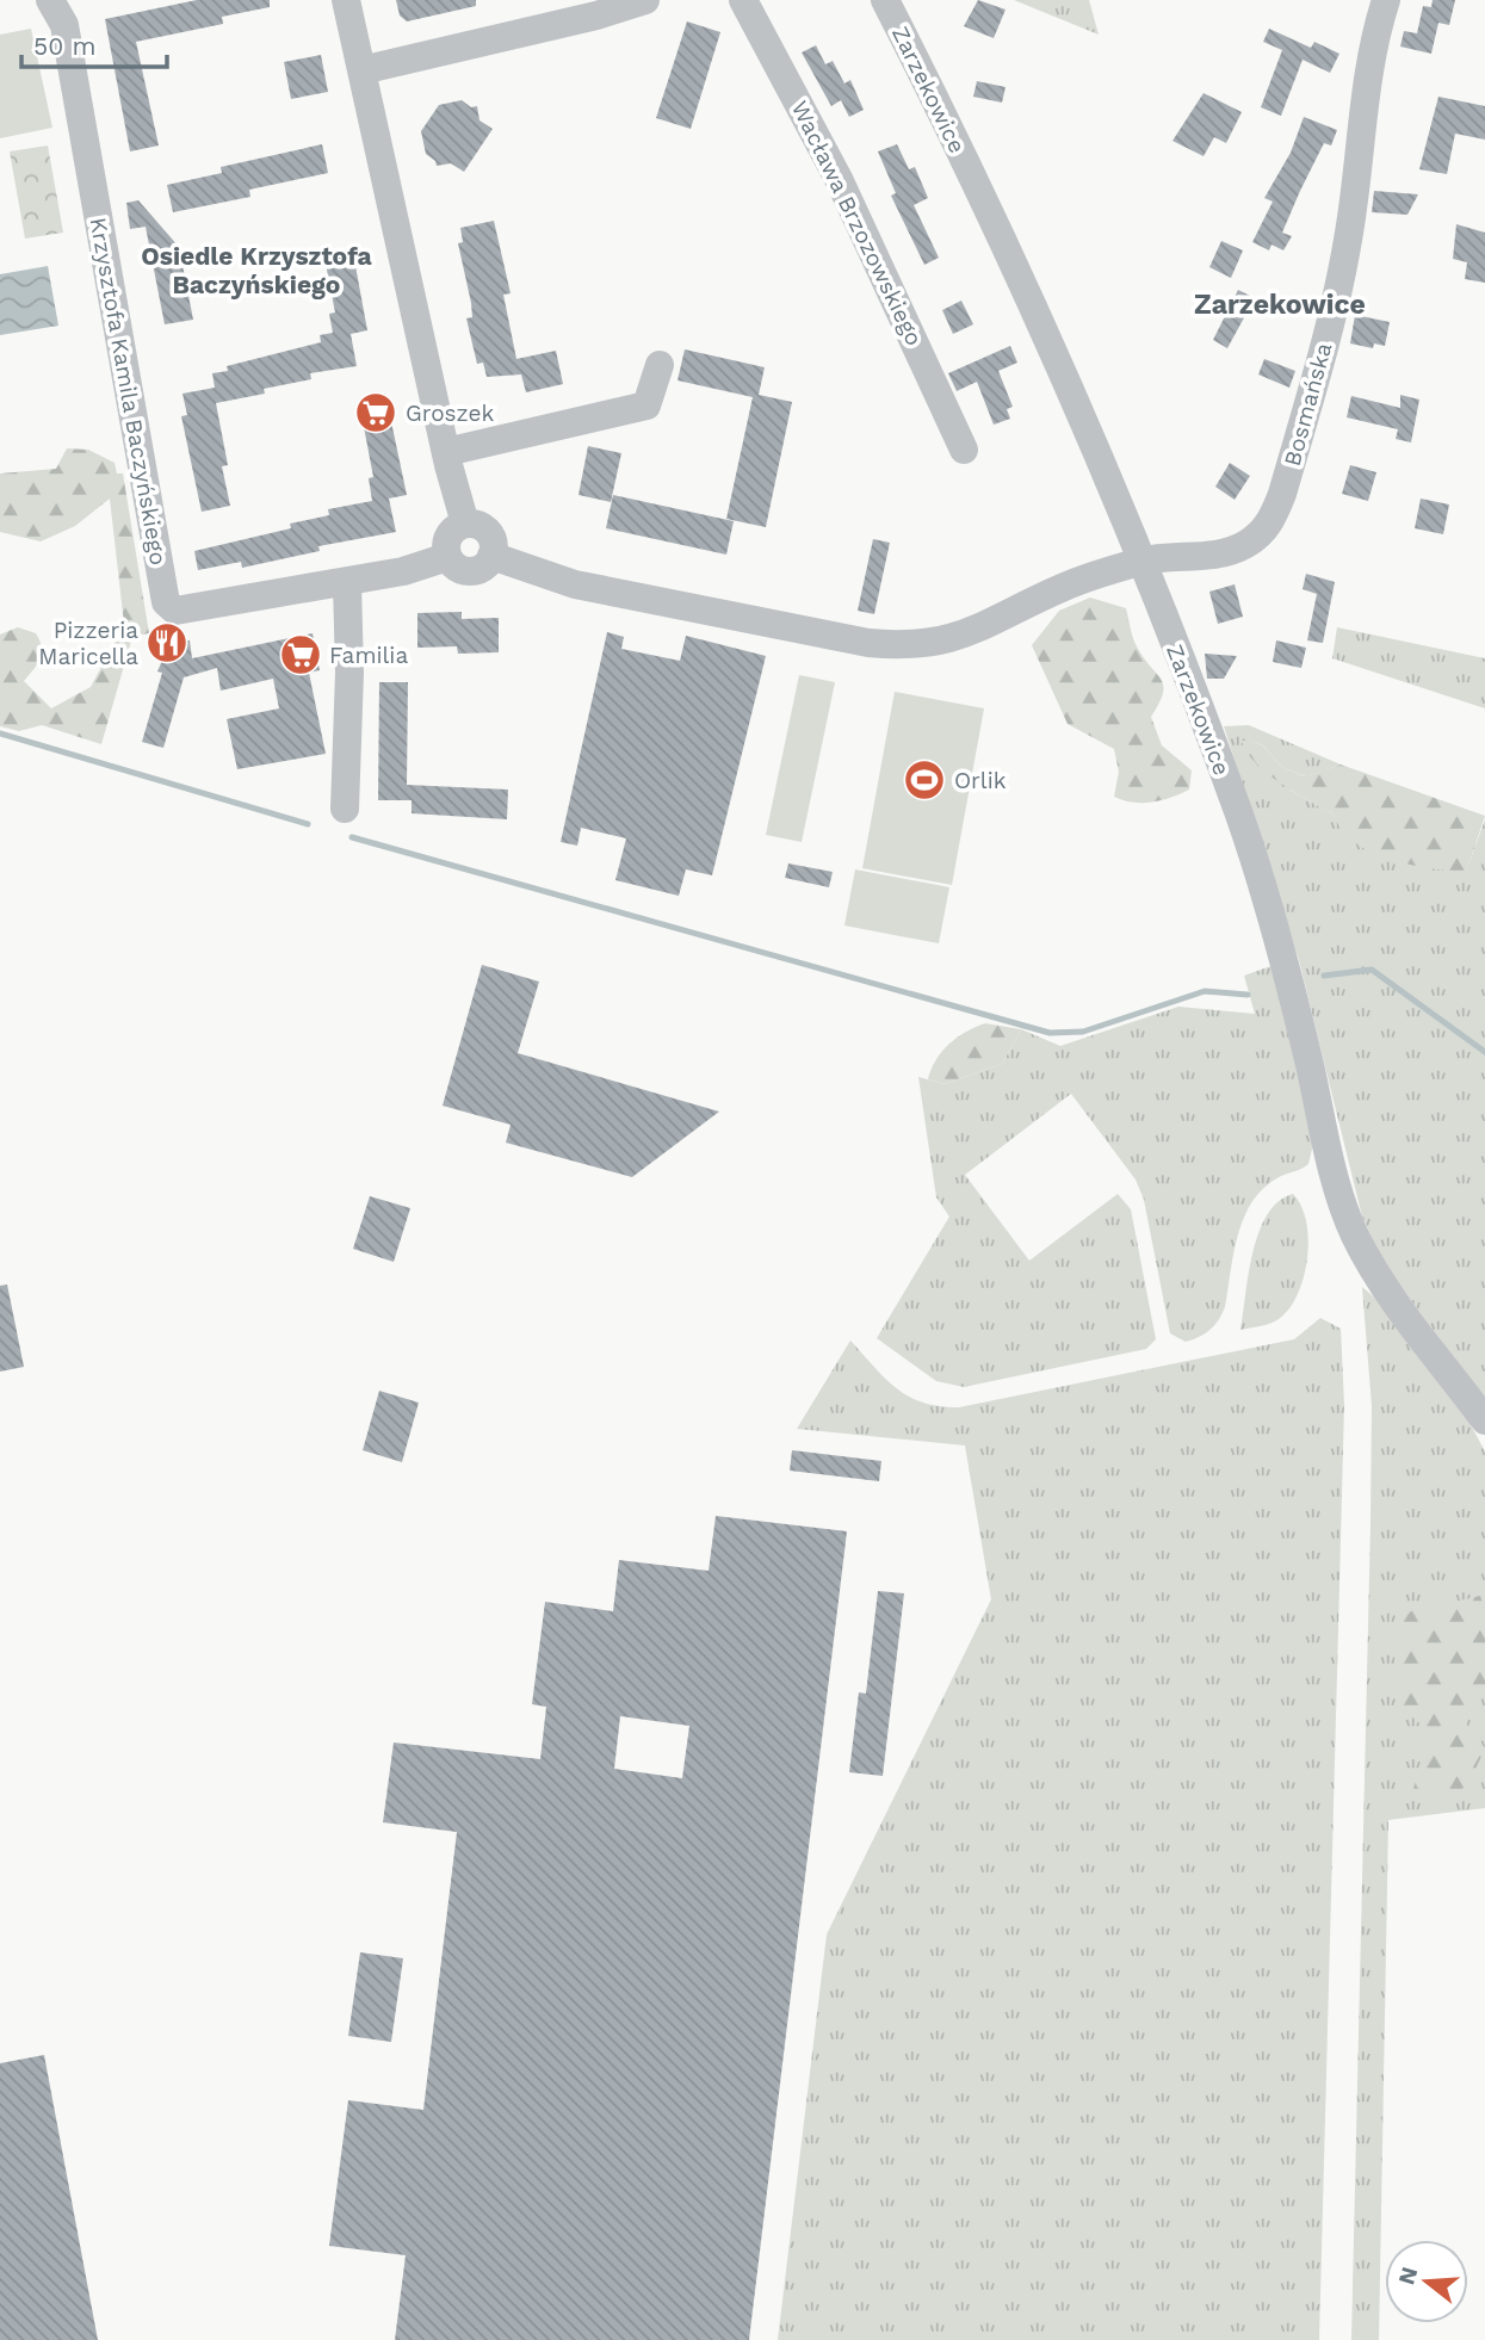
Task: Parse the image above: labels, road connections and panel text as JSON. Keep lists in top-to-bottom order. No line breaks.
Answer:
{"streets":{"street":["Zarzekowice","Wacława Brzozowskiego","Krzysztofa Kamila Baczyńskiego","Bosmańska"]},"crossings":[["Zarzekowice","Bosmańska"]],"districts":["Osiedle Krzysztofa Baczyńskiego","Zarzekowice"],"places":{"supermarket":["Groszek","Familia"],"restaurant":["Pizzeria Maricella"],"sports":["Orlik"]},"scale_bar":"50 m","north":"left"}
